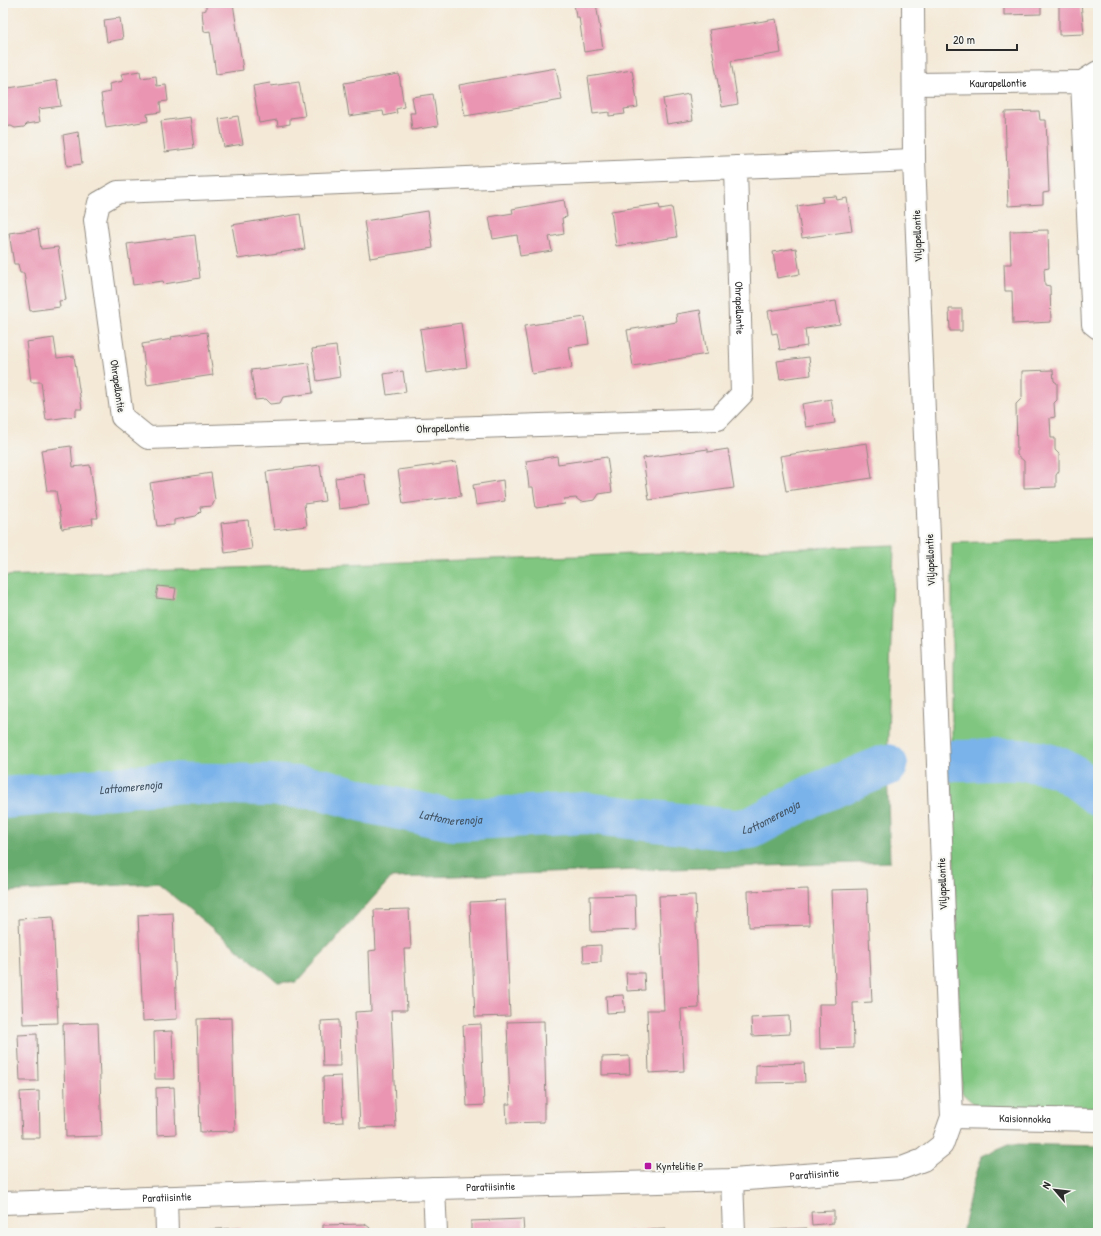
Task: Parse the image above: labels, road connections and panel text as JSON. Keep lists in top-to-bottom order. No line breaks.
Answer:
{"streets":{"street":["Kaurapellontie","Viljapellontie","Ohrapellontie","Kaisionnokka","Paratiisintie"]},"crossings":[["Kaurapellontie","Viljapellontie"],["Viljapellontie","Ohrapellontie"],["Viljapellontie","Kaisionnokka"],["Viljapellontie","Paratiisintie"],["Kaisionnokka","Paratiisintie"]],"water":["Lattomerenoja"],"places":{"transit":["Kyntelitie P"]},"scale_bar":"20 m","north":"top left"}
